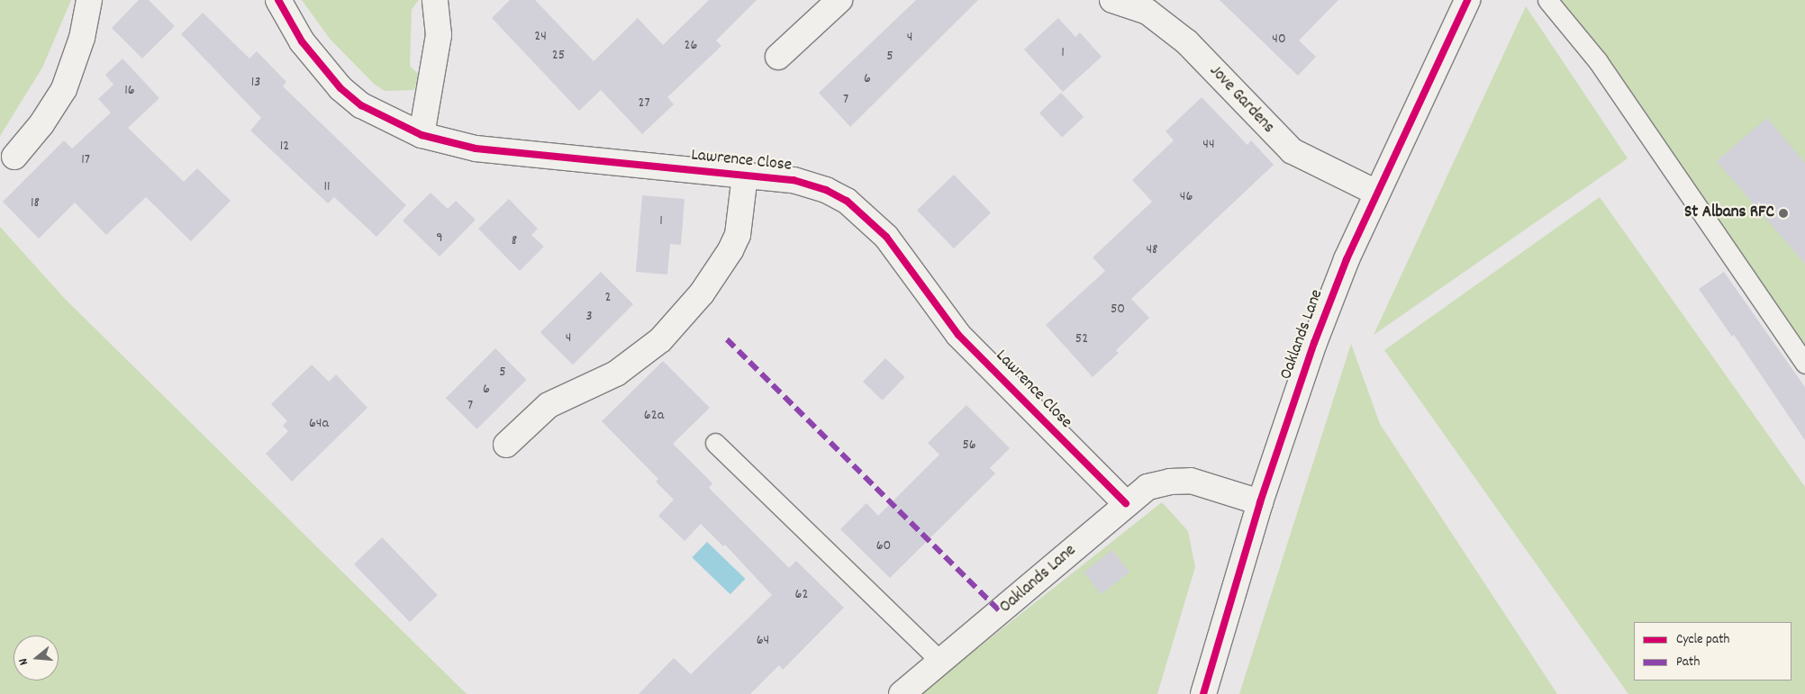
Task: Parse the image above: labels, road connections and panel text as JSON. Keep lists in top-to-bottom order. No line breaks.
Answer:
{"streets":{"street":["Jove Gardens","Lawrence Close","Oaklands Lane"]},"crossings":[["Jove Gardens","Oaklands Lane"],["Lawrence Close","Oaklands Lane"]],"places":["St Albans RFC"],"house_numbers":["24","4","40","26","1","25","5","6","13","16","7","27","44","12","17","11","46","18","1","9","8","48","2","50","3","4","52","5","6","7","62a","64a","56","60","62","64"],"legend":["Cycle path","Path"],"north":"left"}
